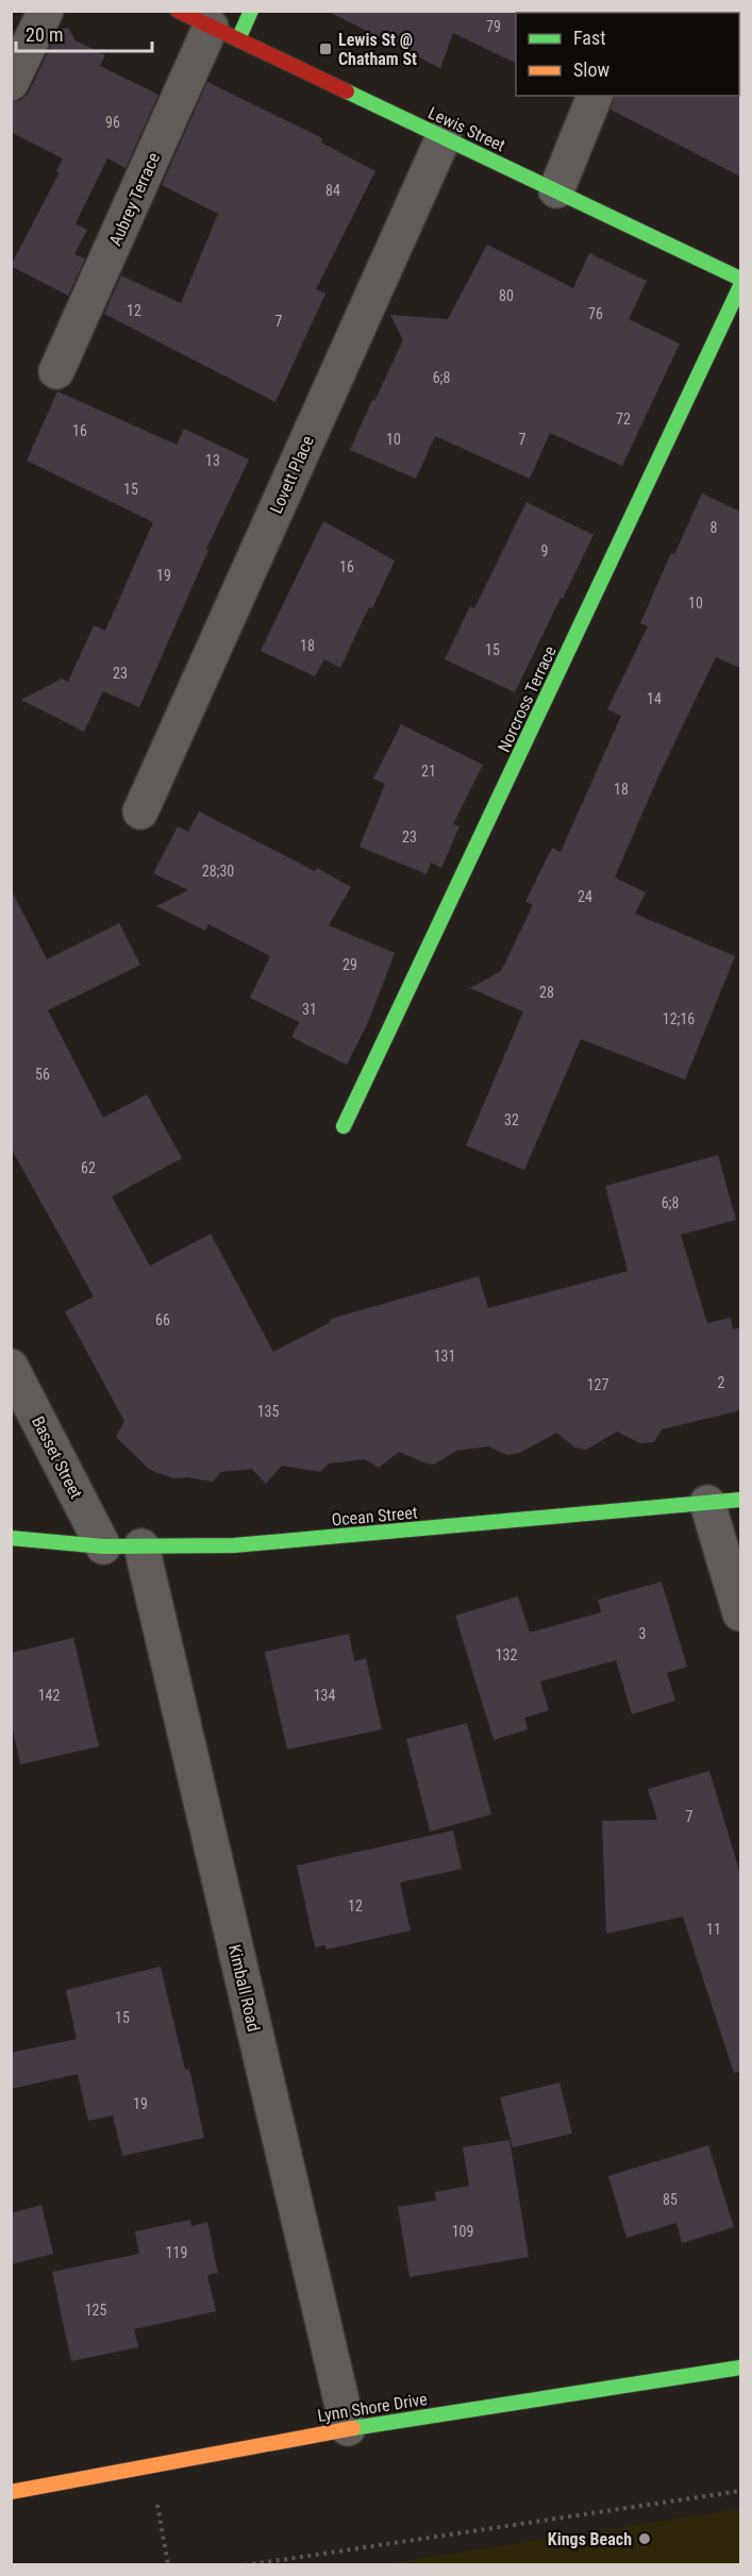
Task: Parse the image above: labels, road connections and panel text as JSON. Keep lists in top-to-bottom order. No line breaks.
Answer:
{"streets":{"main road":["Lewis Street","Norcross Terrace","Ocean Street","Lynn Shore Drive"],"street":["Aubrey Terrace","Lovett Place","Basset Street","Kimball Road"]},"crossings":[["Lewis Street","Aubrey Terrace"],["Lewis Street","Lovett Place"],["Basset Street","Ocean Street"],["Ocean Street","Kimball Road"],["Kimball Road","Lynn Shore Drive"]],"places":{"transit":["Lewis St @ Chatham St"],"other":["Kings Beach"]},"house_numbers":["79","96","84","80","12","76","7","6;8","72","16","10","7","13","15","8","9","16","19","10","18","15","23","14","21","18","23","28;30","24","29","28","31","12;16","56","32","62","6;8","66","131","2","127","135","3","132","142","134","7","12","11","15","19","85","109","119","125"],"legend":["Fast","Slow"],"scale_bar":"20 m"}
